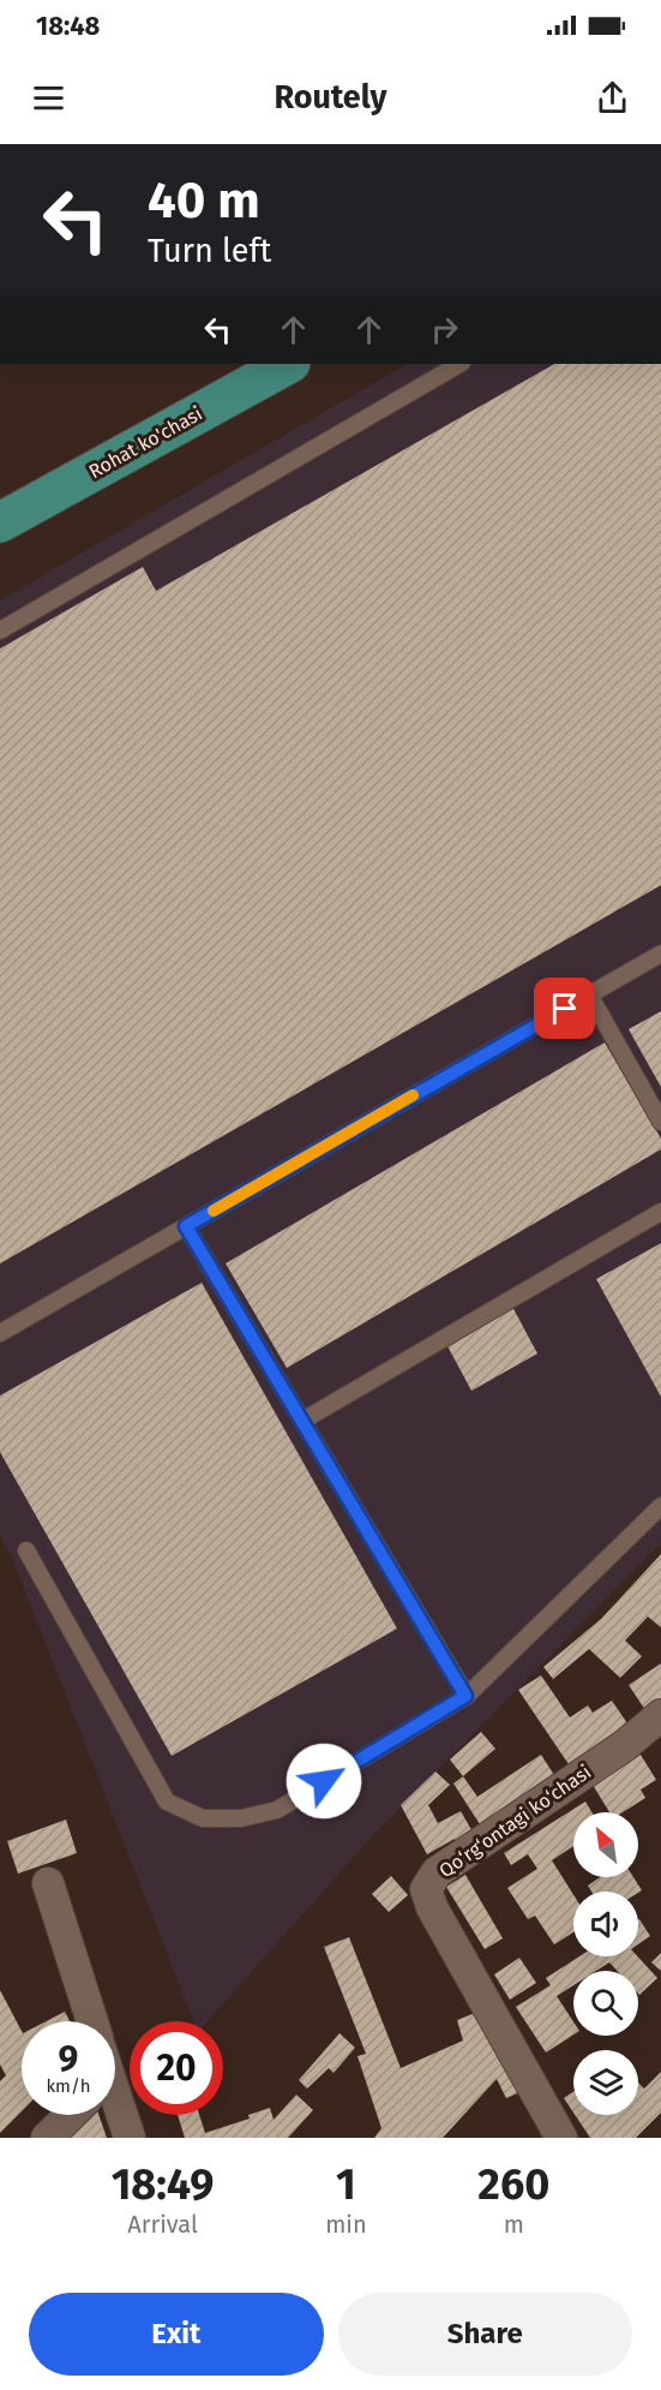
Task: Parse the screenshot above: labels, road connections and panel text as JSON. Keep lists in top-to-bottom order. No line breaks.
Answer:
{"streets":{"main road":["Rohat ko'chasi"],"street":["Qo‘rg‘ontagi ko‘chasi"]},"north":"top left","page":{"status":"18:48","header":"Routely","turn":["40 m","Turn left"],"speed":"9 km/h","limit":"20","eta":["18:49","Arrival","1","min","260","m"],"buttons":["Exit","Share"]}}
